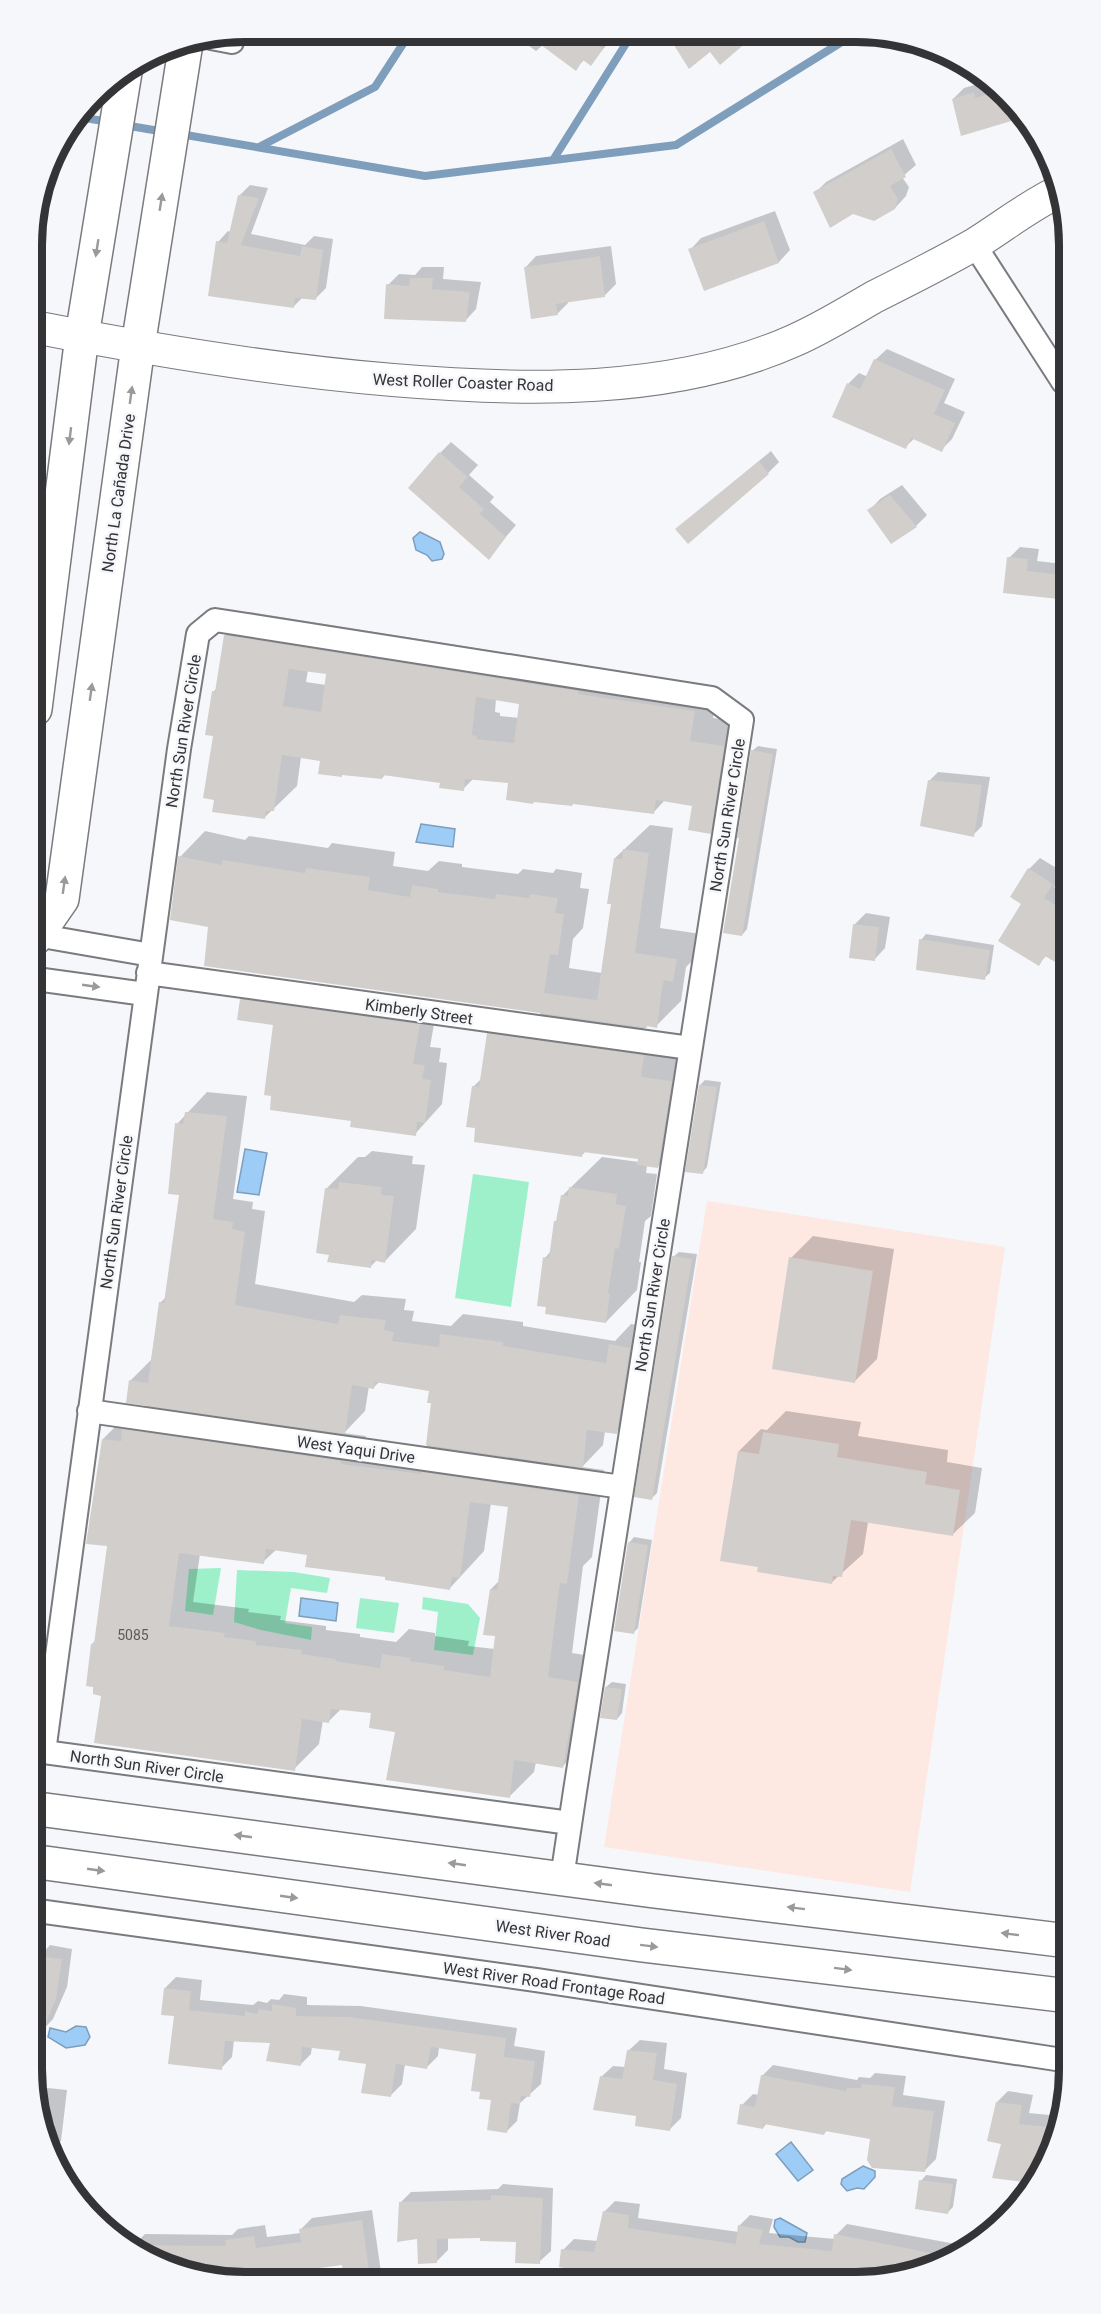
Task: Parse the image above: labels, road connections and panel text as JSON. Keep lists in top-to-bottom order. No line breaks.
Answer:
{"streets":{"main road":["North La Cañada Drive","West River Road"],"street":["West Roller Coaster Road","North Sun River Circle","Kimberly Street","West Yaqui Drive","West River Road Frontage Road"]},"crossings":[["West Roller Coaster Road","North La Cañada Drive"],["North Sun River Circle","Kimberly Street"],["North Sun River Circle","West Yaqui Drive"]],"house_numbers":["5085"]}
